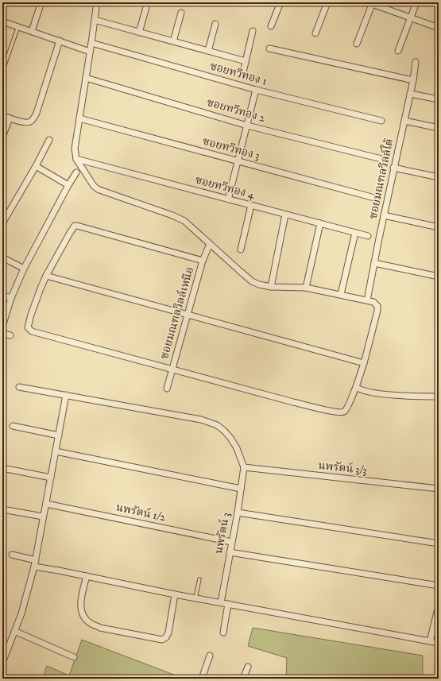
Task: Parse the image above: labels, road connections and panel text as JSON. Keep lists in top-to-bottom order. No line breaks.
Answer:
{"streets":{"street":["ซอยทวีทอง 1","ซอยทวีทอง 2","ซอยทวีทอง 3","ซอยมณฑลวิลล์ใต้","ซอยทวีทอง 4","ซอยมณฑลวิลล์เหนือ","นพรัตน์ 3/3","นพรัตน์ 1/2","นพรัตน์ 3"]},"crossings":[["นพรัตน์ 3/3","นพรัตน์ 3"],["นพรัตน์ 1/2","นพรัตน์ 3"]]}
